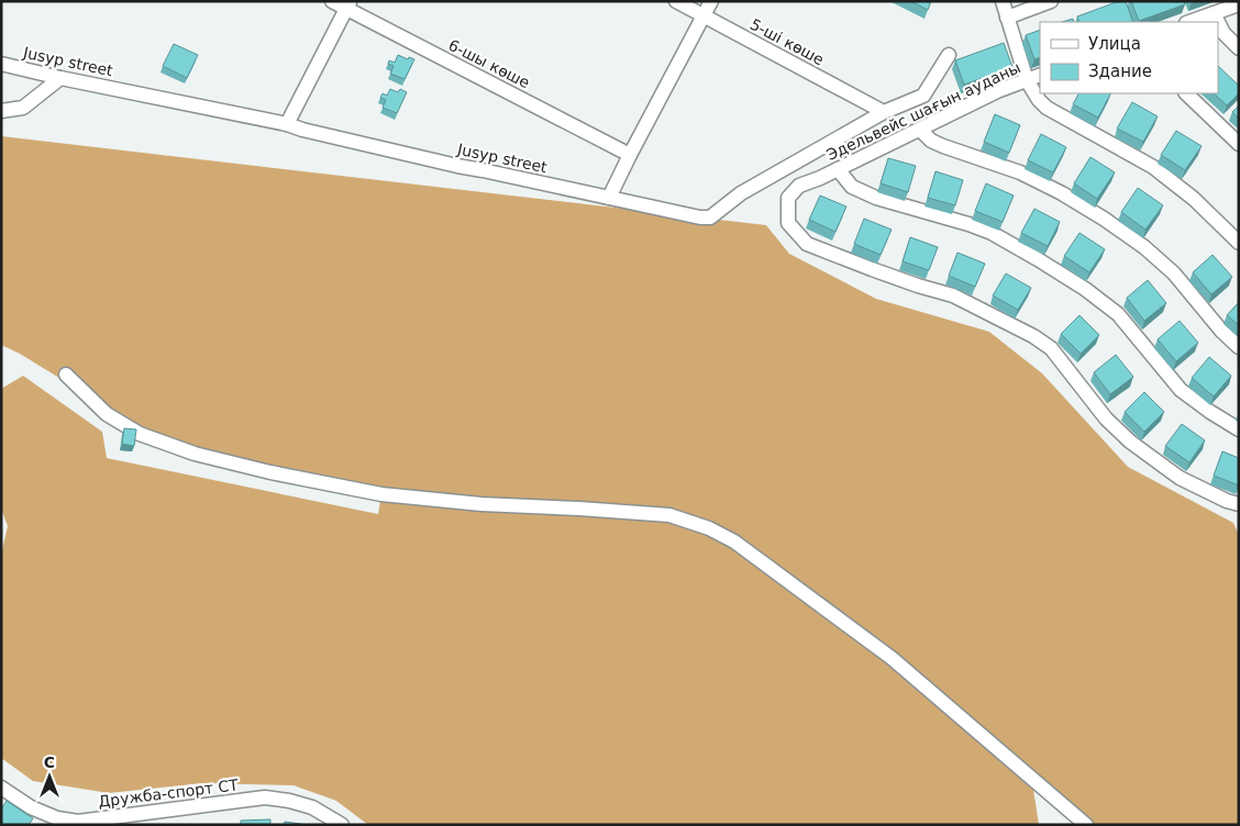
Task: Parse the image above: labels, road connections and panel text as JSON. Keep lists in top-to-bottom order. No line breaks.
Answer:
{"streets":{"street":["5-ші көше","Jusyp street","6-шы көше","Эдельвейс шағын ауданы","Дружба-спорт СТ"]},"crossings":[["5-ші көше","Jusyp street"]],"legend":["Улица","Здание"],"north":"top"}
